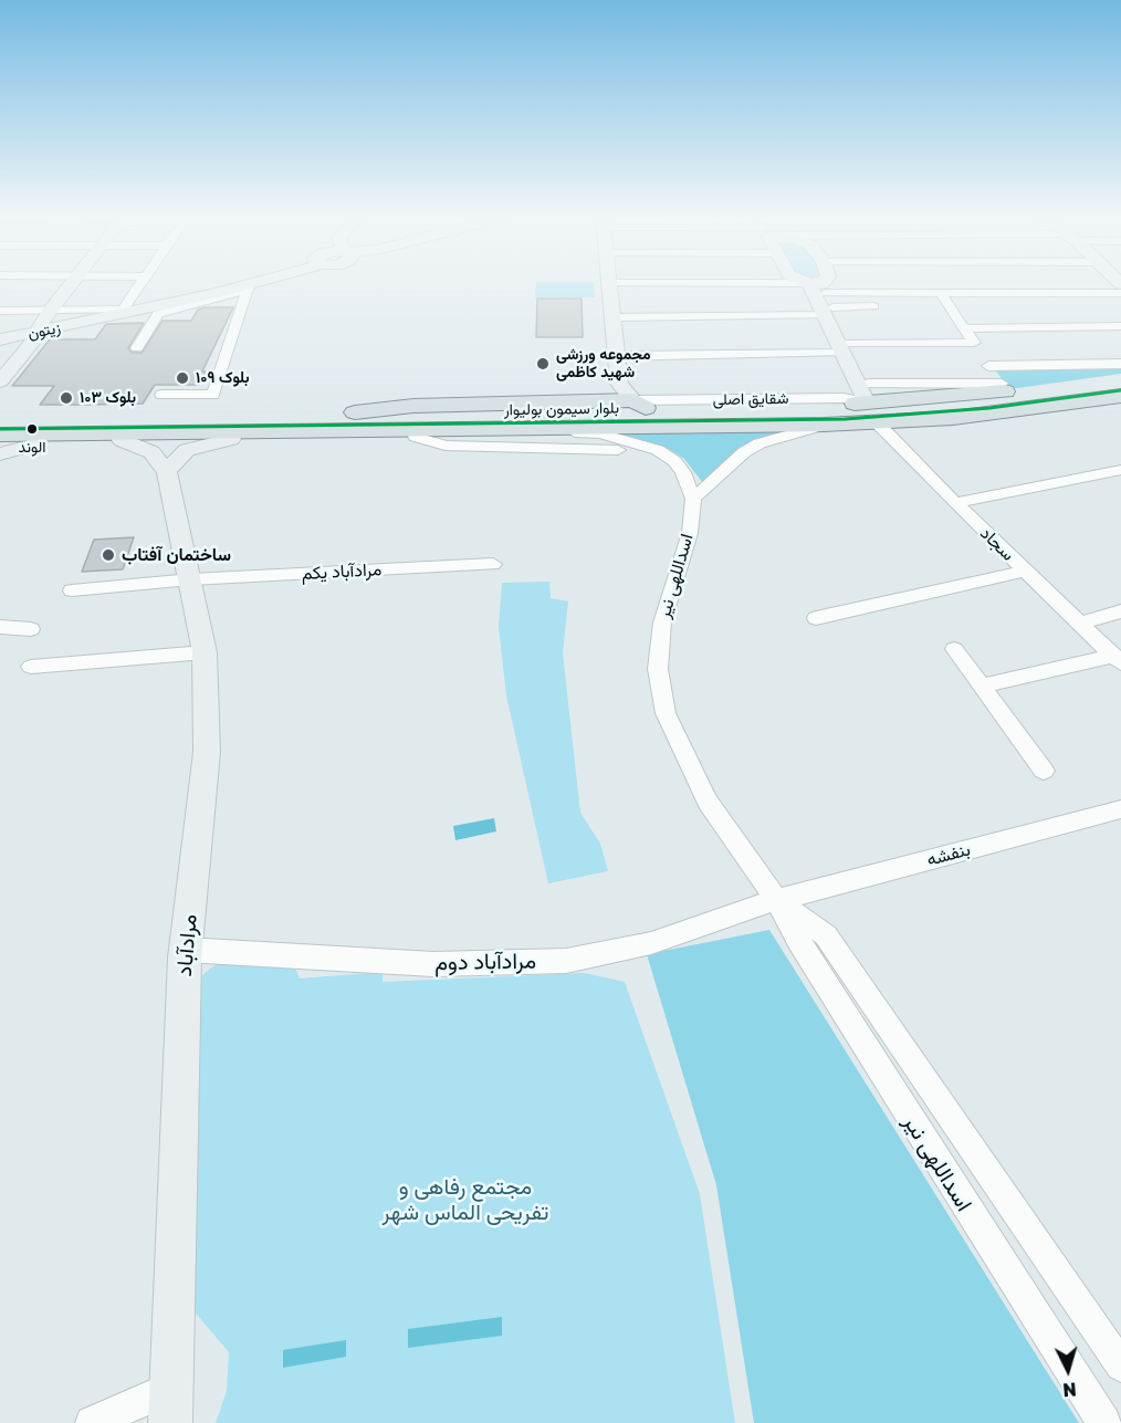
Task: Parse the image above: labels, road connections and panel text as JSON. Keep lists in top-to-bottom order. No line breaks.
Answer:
{"streets":{"main road":["بلوار سیمون بولیوار"],"street":["زیتون","سجاد","مرادآباد یکم","اسداللهی نیر","بنفشه","مرادآباد","مرادآباد دوم"]},"crossings":[["بلوار سیمون بولیوار","سجاد"],["مرادآباد یکم","مرادآباد"],["اسداللهی نیر","بنفشه"],["اسداللهی نیر","مرادآباد دوم"],["بنفشه","مرادآباد دوم"],["مرادآباد","مرادآباد دوم"]],"parks":["مجتمع رفاهی و تفریحی الماس شهر"],"places":["مجموعه ورزشی شهید کاظمی","بلوک ۱۰۹","بلوک ۱۰۳","الوند","ساختمان آفتاب"],"north":"bottom"}
